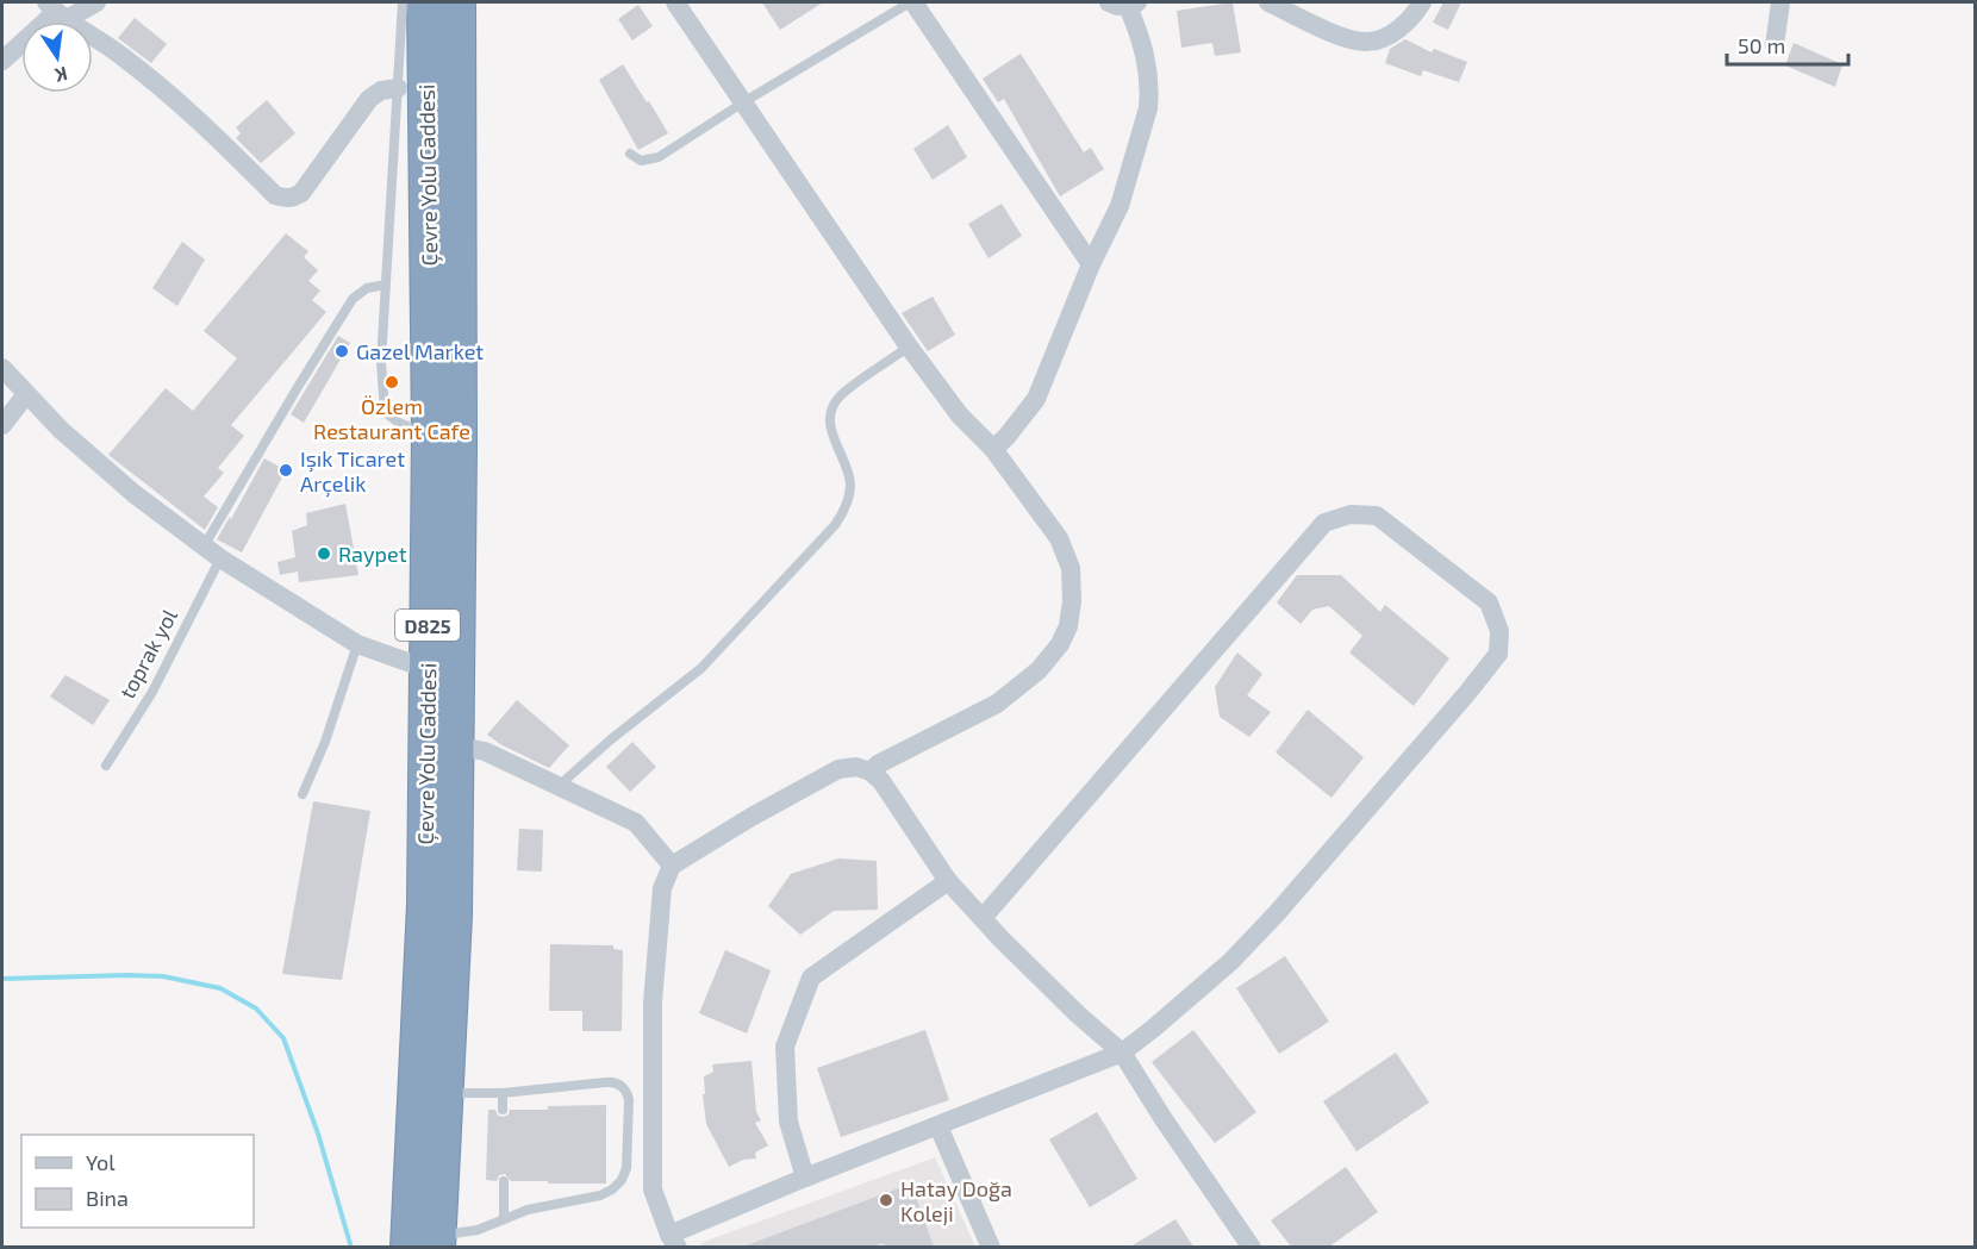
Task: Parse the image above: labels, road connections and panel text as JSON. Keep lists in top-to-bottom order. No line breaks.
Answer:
{"streets":{"highway":["Çevre Yolu Caddesi","D825"],"lane":["toprak yol"]},"places":["Gazel Market","Özlem Restaurant Cafe","Işık Ticaret Arçelik","Raypet","Hatay Doğa Koleji"],"legend":["Yol","Bina"],"scale_bar":"50 m","north":"bottom"}
